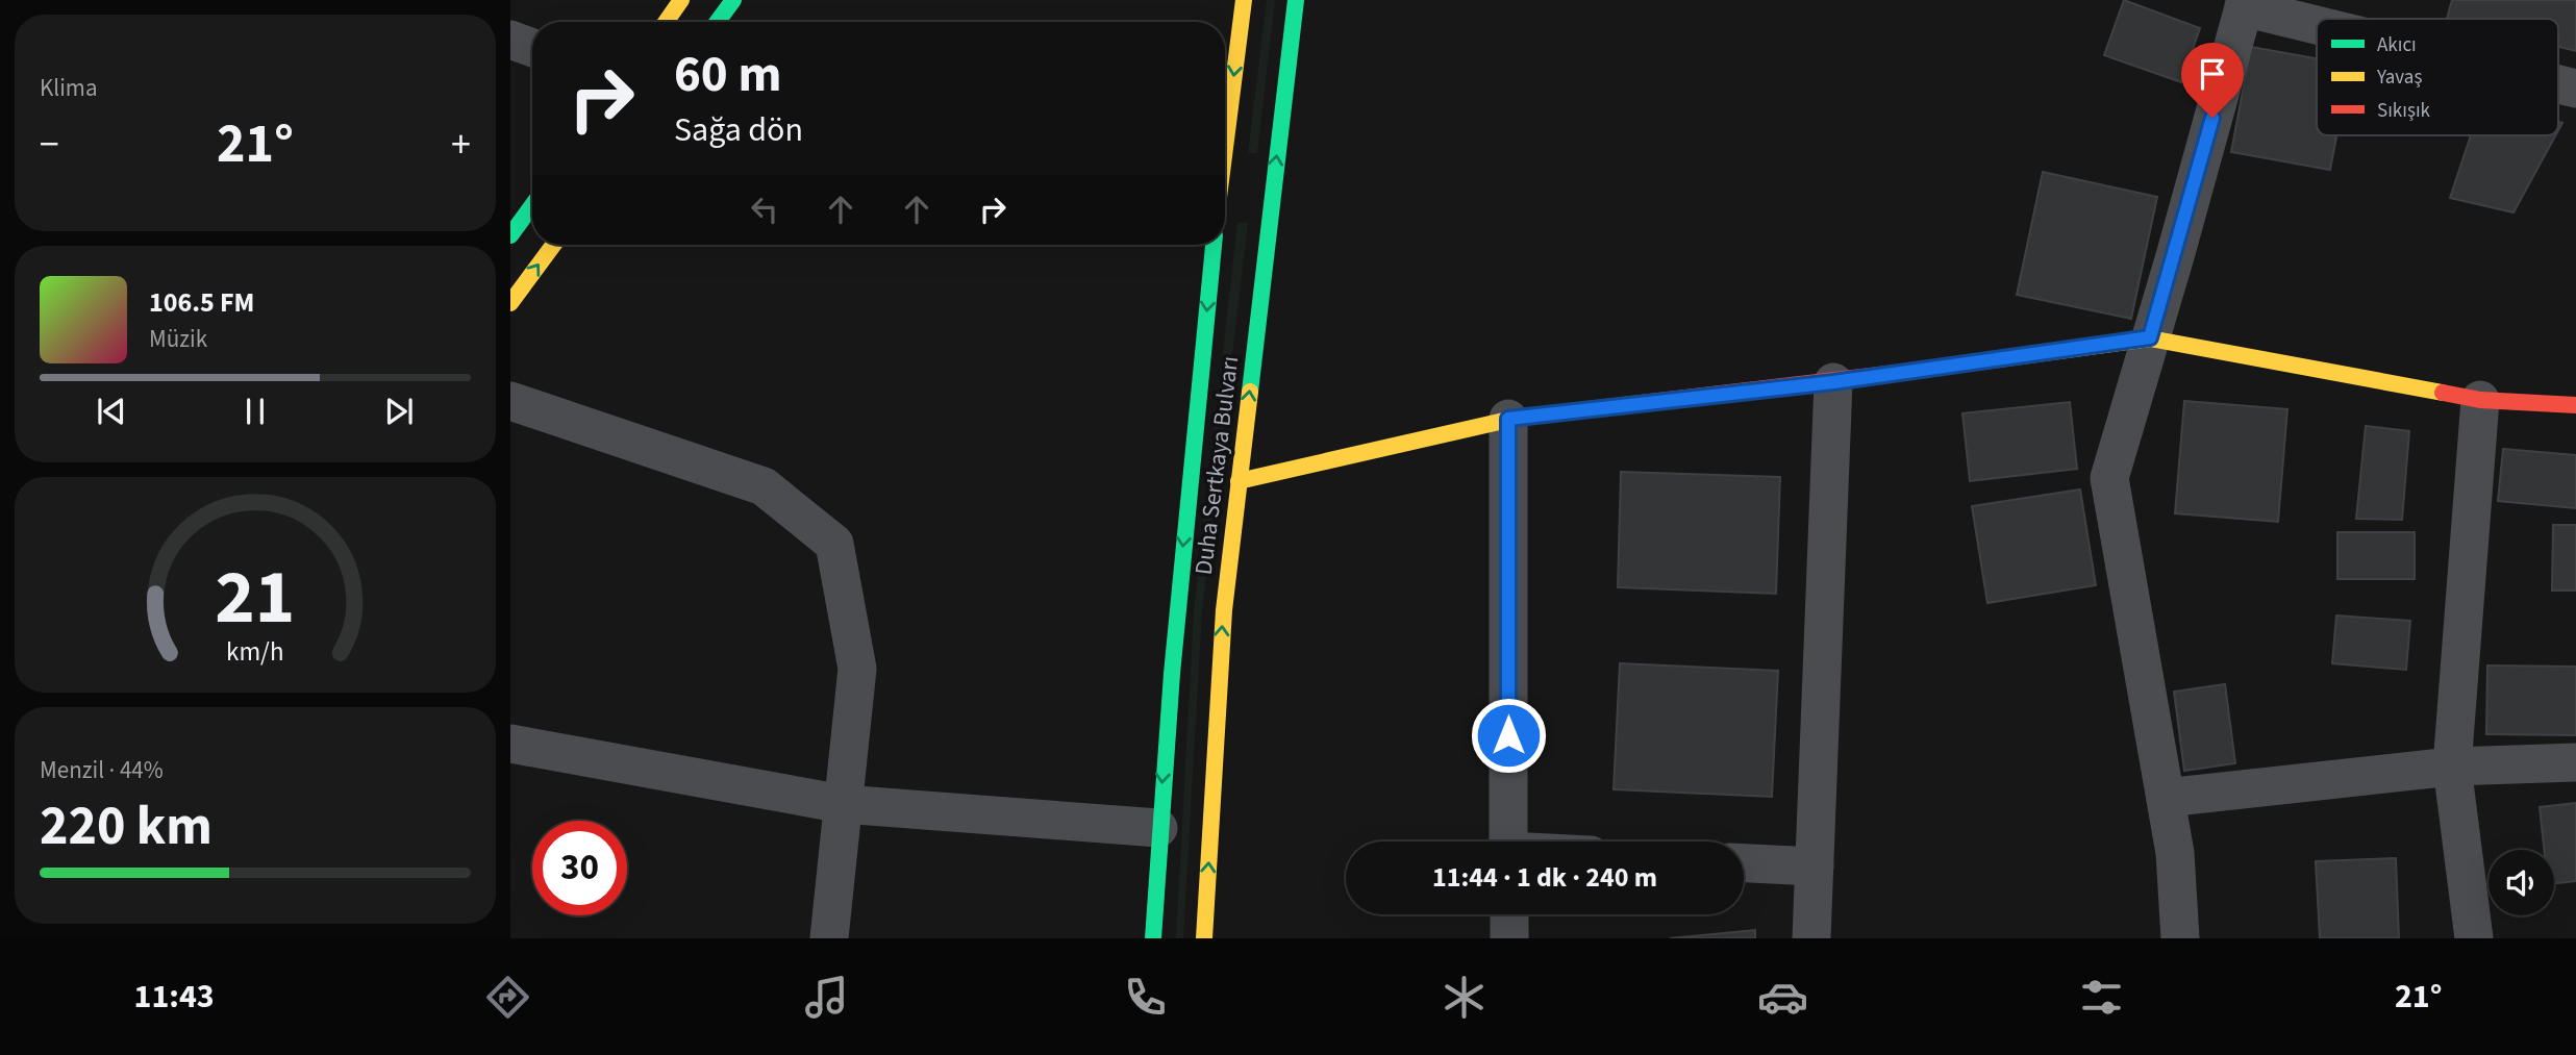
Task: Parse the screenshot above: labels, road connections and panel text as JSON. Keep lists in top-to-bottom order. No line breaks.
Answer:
{"streets":{"main road":["Duha Sertkaya Bulvarı"]},"legend":["Akıcı","Yavaş","Sıkışık"],"page":{"tile":["Klima",["Menzil · 44%","220 km"]],"turn":["60 m","Sağa dön"],"heat":["−","21°","+"],"song":["106.5 FM","Müzik"],"limit":"30","trip":"11:44 · 1 dk · 240 m","tabs":["11:43","21°"],"gauge":["21","km/h"]}}
